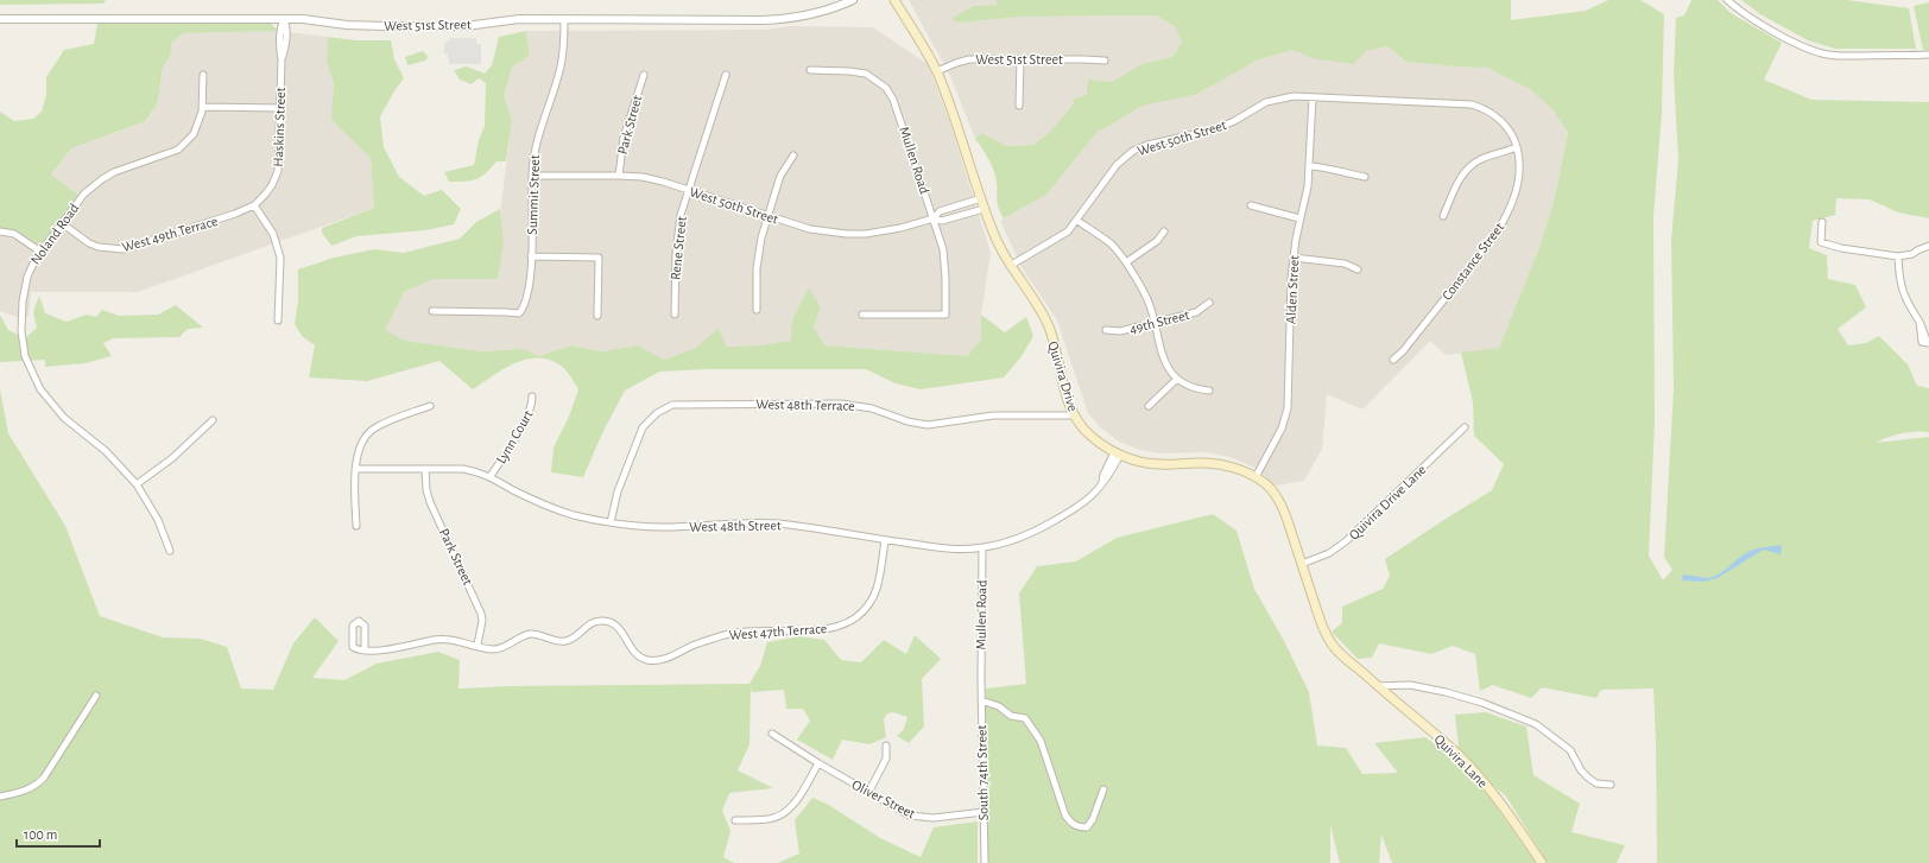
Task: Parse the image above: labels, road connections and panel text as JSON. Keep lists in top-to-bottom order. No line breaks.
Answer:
{"streets":{"main road":["Quivira Drive","Quivira Lane"],"street":["West 51st Street","Park Street","Haskins Street","West 50th Street","Mullen Road","Summit Street","Noland Road","West 49th Terrace","Rene Street","Constance Street","Alden Street","49th Street","West 48th Terrace","Lynn Court","Quivira Drive Lane","West 48th Street","West 47th Terrace","South 74th Street","Oliver Street"]},"crossings":[["West 51st Street","Haskins Street"],["West 51st Street","Summit Street"],["West 51st Street","Quivira Drive"],["Park Street","West 50th Street"],["Park Street","West 48th Street"],["Park Street","West 47th Terrace"],["Haskins Street","West 49th Terrace"],["West 50th Street","Mullen Road"],["West 50th Street","Summit Street"],["West 50th Street","Rene Street"],["West 50th Street","Constance Street"],["West 50th Street","Alden Street"],["West 50th Street","Quivira Drive"],["Mullen Road","West 48th Street"],["Mullen Road","South 74th Street"],["Noland Road","West 49th Terrace"],["Alden Street","Quivira Drive"],["Quivira Drive","West 48th Terrace"],["Quivira Drive","Quivira Drive Lane"],["Quivira Drive","West 48th Street"],["Quivira Drive","Quivira Lane"],["West 48th Terrace","West 48th Street"],["Lynn Court","West 48th Street"],["West 48th Street","West 47th Terrace"],["South 74th Street","Oliver Street"]],"scale_bar":"100 m"}
